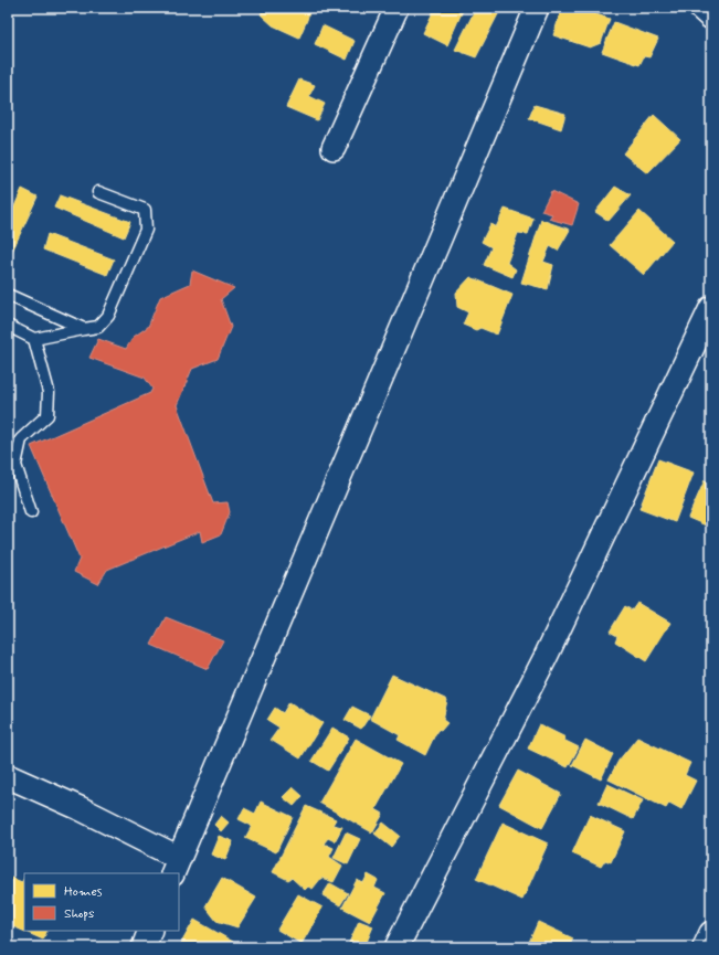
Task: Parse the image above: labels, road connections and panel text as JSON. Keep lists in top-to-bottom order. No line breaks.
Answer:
{"legend":["Homes","Shops"]}
